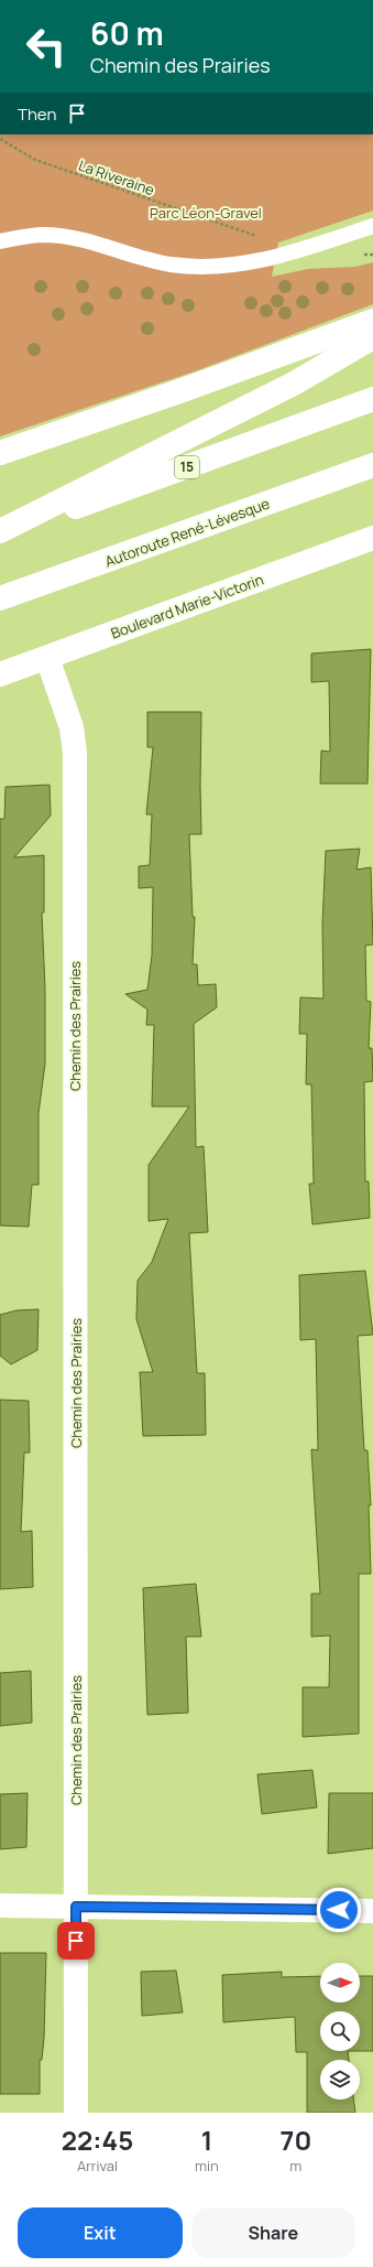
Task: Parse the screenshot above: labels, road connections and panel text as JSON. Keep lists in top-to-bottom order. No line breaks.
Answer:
{"streets":{"main road":["15","Autoroute René-Lévesque","Boulevard Marie-Victorin","Chemin des Prairies"],"path":["La Riveraine"]},"crossings":[["Boulevard Marie-Victorin","Chemin des Prairies"]],"parks":["Parc Léon-Gravel"],"north":"right","page":{"turn":["60 m","Chemin des Prairies"],"then":"Then","eta":["22:45","Arrival","1","min","70","m"],"buttons":["Exit","Share"]}}
